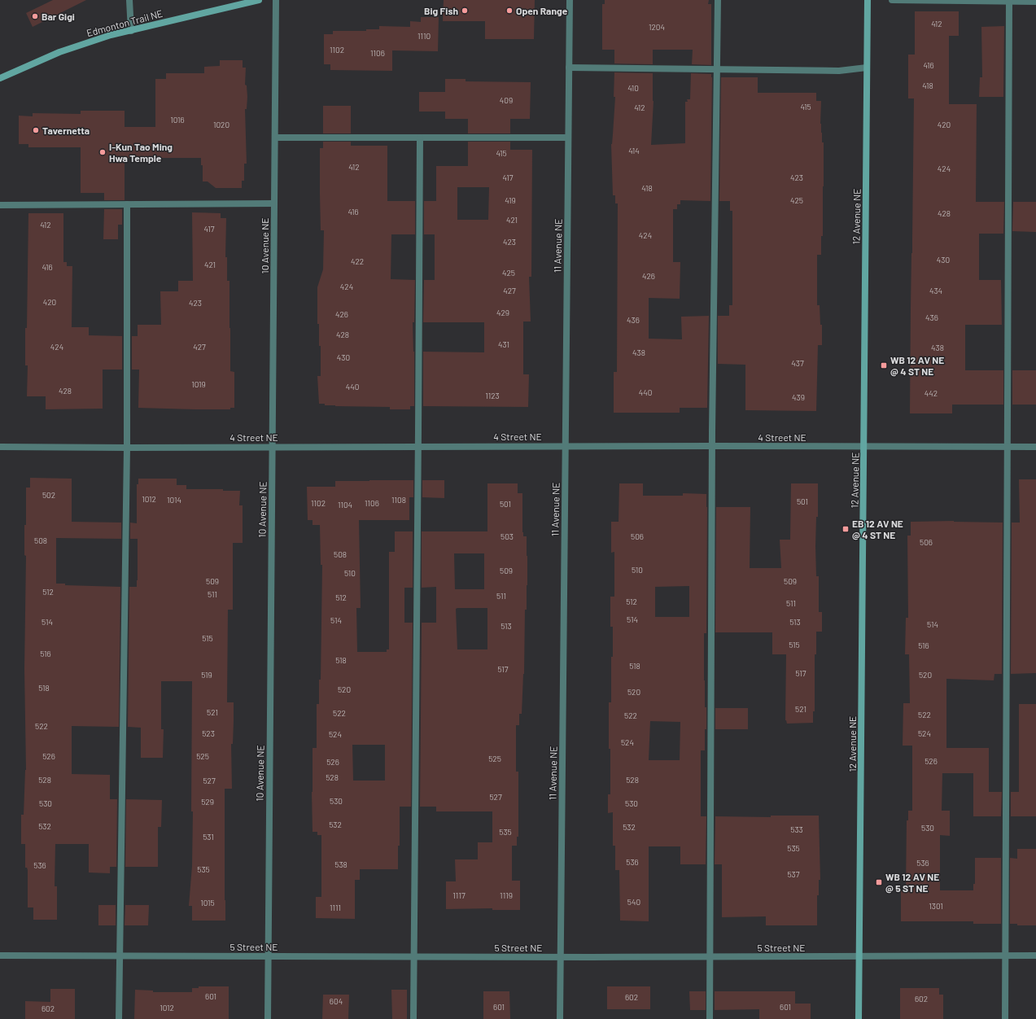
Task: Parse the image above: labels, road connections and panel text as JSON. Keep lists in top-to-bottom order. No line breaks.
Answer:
{"streets":{"street":["Edmonton Trail NE","12 Avenue NE","10 Avenue NE","11 Avenue NE","4 Street NE","5 Street NE"]},"crossings":[["12 Avenue NE","4 Street NE"],["12 Avenue NE","5 Street NE"],["10 Avenue NE","4 Street NE"],["10 Avenue NE","5 Street NE"],["11 Avenue NE","4 Street NE"],["11 Avenue NE","5 Street NE"]],"places":{"other":["Big Fish","Open Range","Bar Gigi","Tavernetta","I-Kun Tao Ming Hwa Temple"],"transit":["WB 12 AV NE @ 4 ST NE","EB 12 AV NE @ 4 ST NE","WB 12 AV NE @ 5 ST NE"]},"house_numbers":["412","1204","1110","1102","1106","416","418","410","409","415","412","1016","1020","420","414","415","412","424","417","423","418","419","425","416","428","421","412","417","424","423","430","422","421","416","425","426","424","427","434","420","423","429","426","436","436","428","431","424","427","438","438","430","437","1019","440","428","440","442","1123","439","502","1012","1014","1108","501","1102","1106","501","1104","503","506","508","506","508","510","509","510","509","509","512","511","511","512","512","511","514","514","514","513","514","513","515","515","516","516","518","518","517","517","519","520","518","520","520","521","521","522","522","522","522","523","524","524","524","526","525","525","526","526","528","528","528","527","527","530","529","530","530","532","532","532","530","533","535","531","535","536","536","538","536","535","537","1117","1119","540","1015","1301","1111","601","602","602","604","601","601","1012","602"]}
